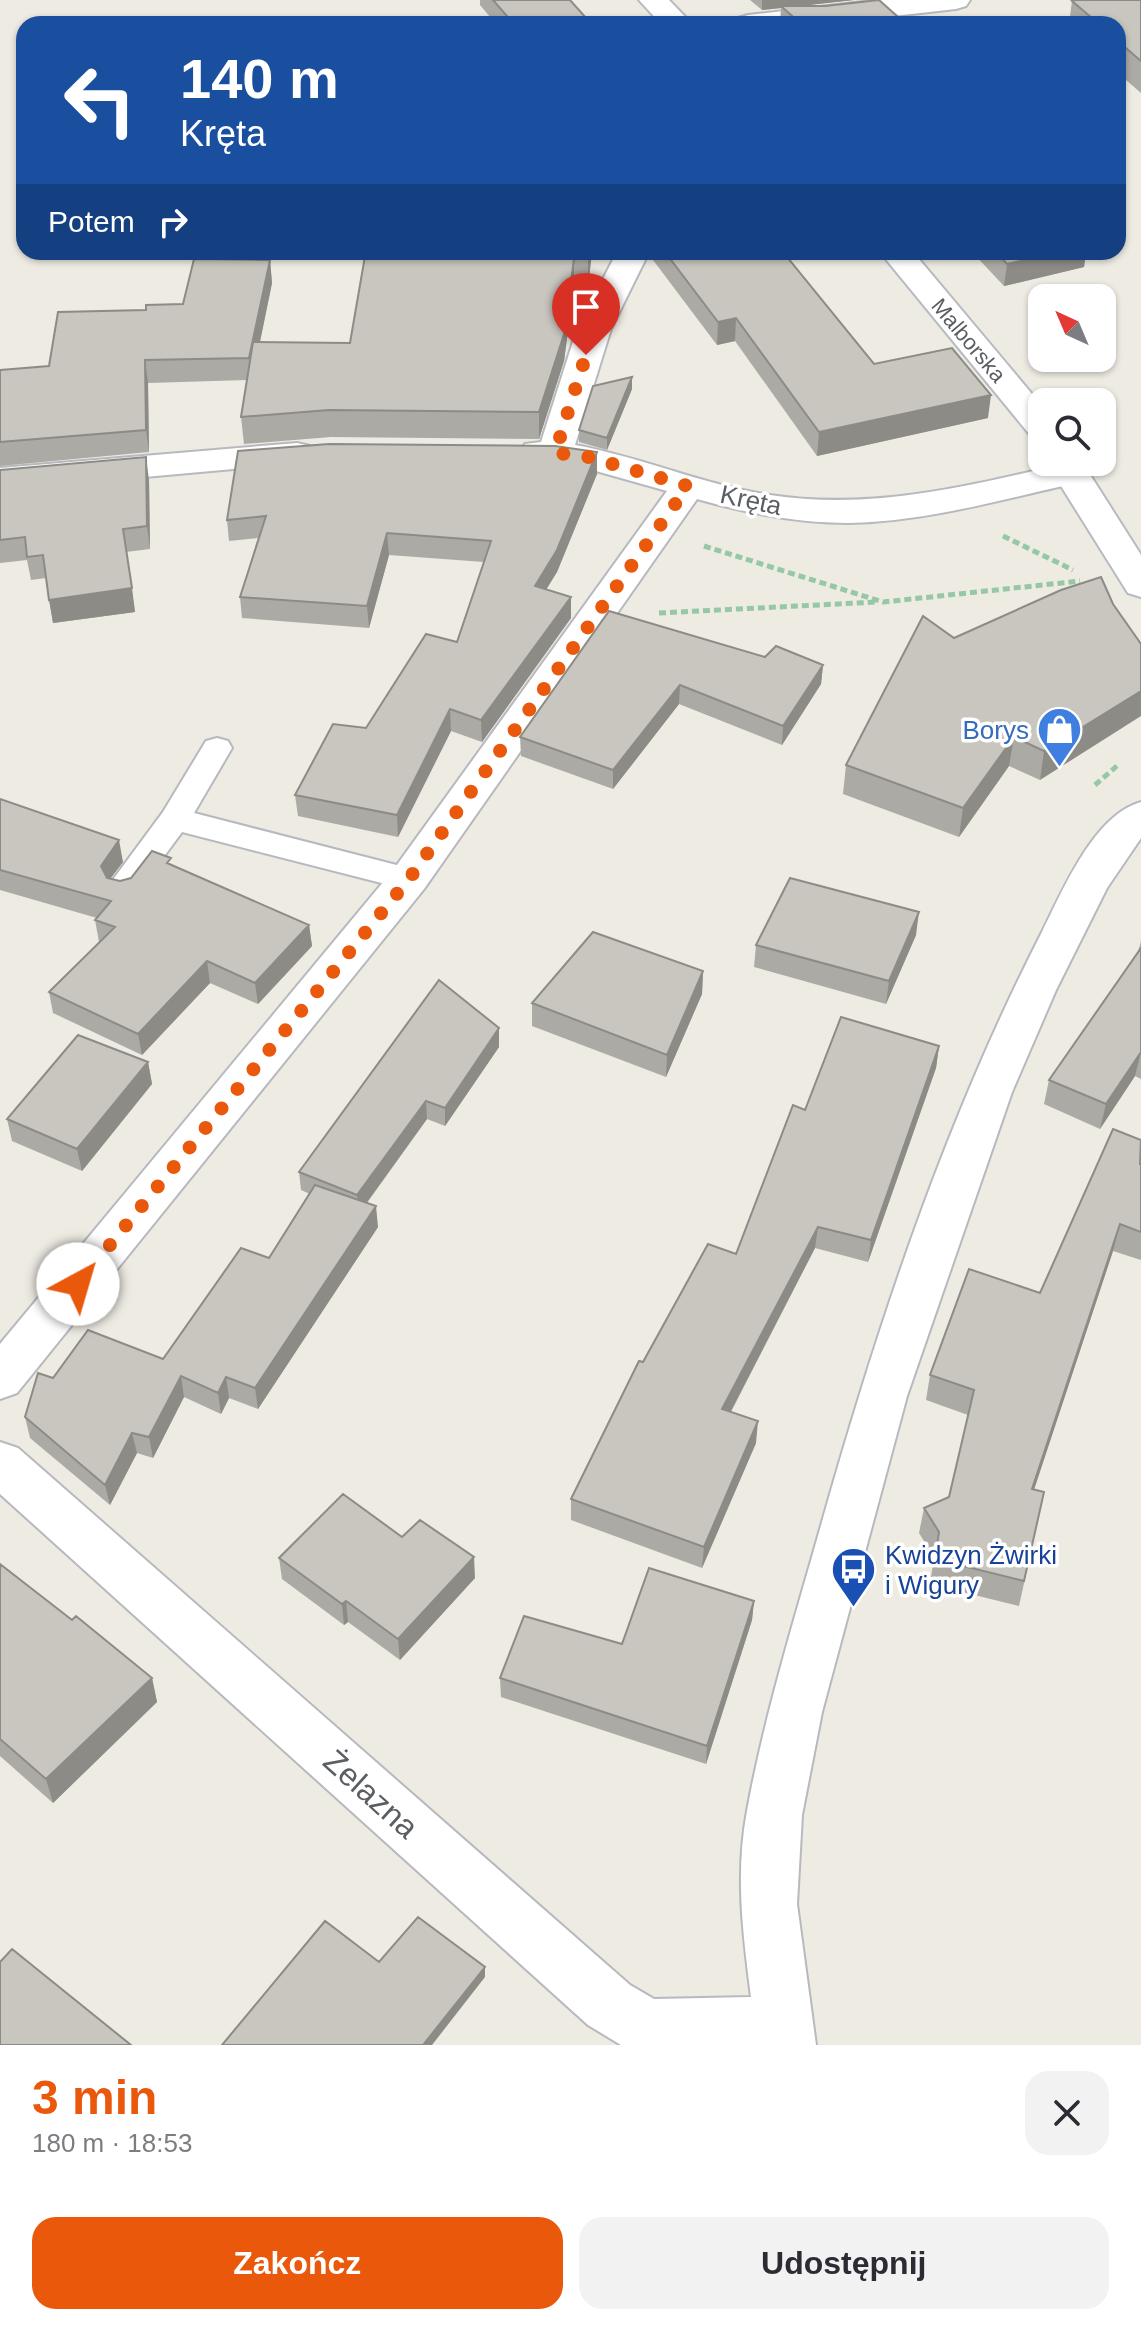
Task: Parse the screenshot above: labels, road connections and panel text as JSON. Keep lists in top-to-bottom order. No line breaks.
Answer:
{"streets":{"street":["Malborska","Kręta","Żelazna"]},"places":{"shop":["Borys"],"bus stop":["Kwidzyn Żwirki i Wigury"]},"north":"top left","page":{"turn":["140 m","Kręta"],"then":"Potem","heading":["3 min","180 m · 18:53"],"buttons":["Zakończ","Udostępnij"]}}
